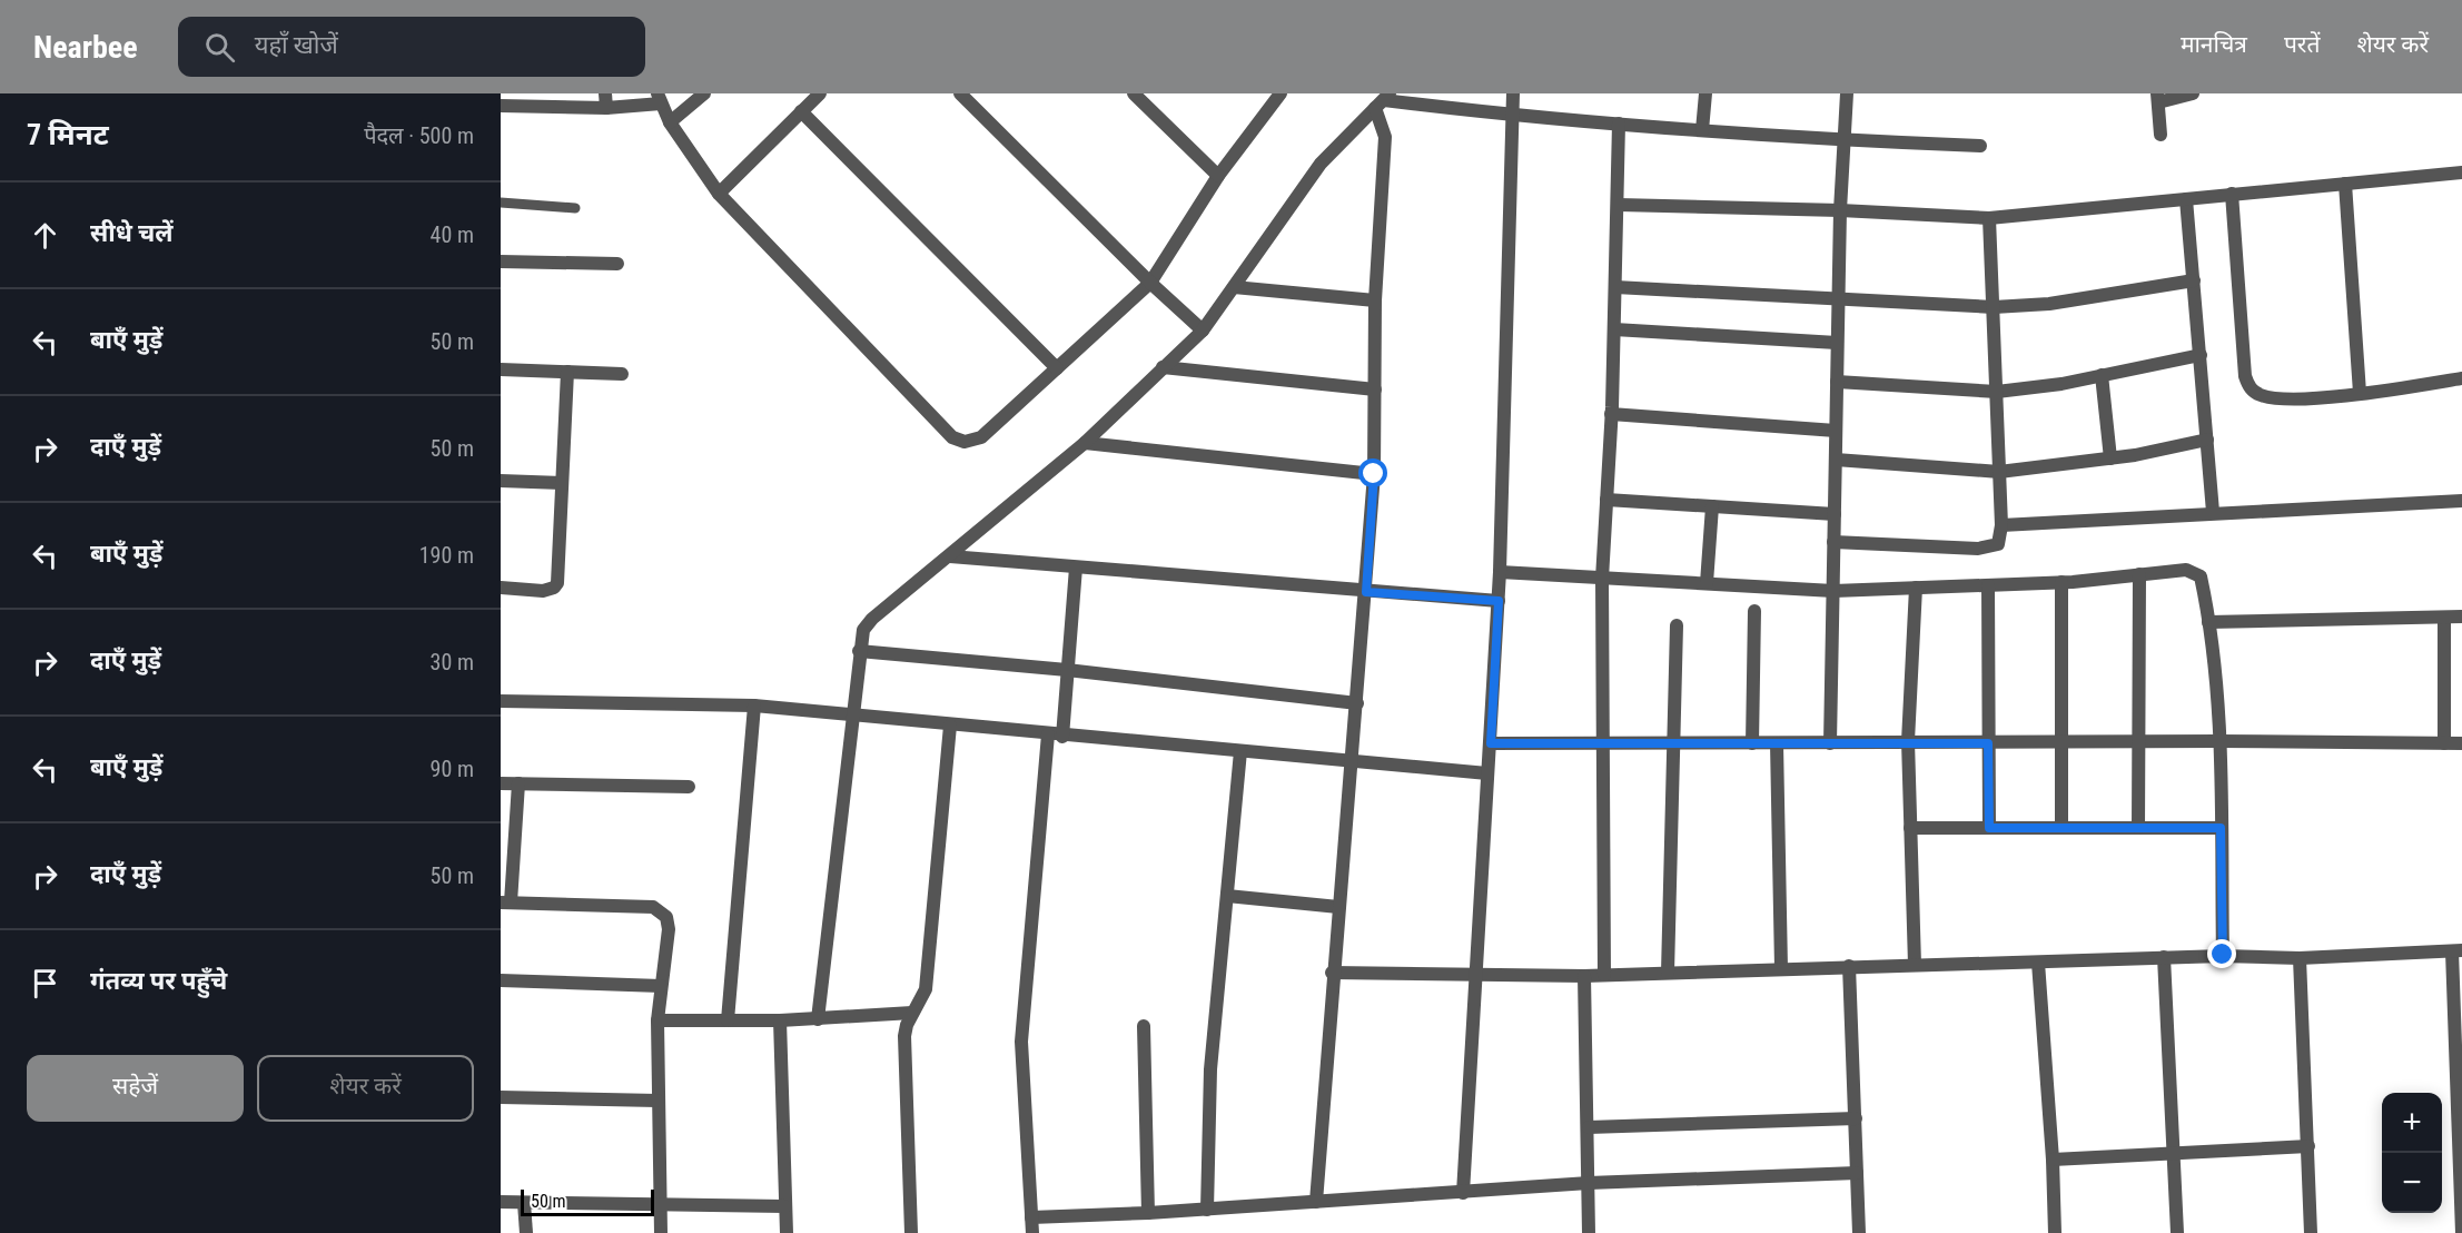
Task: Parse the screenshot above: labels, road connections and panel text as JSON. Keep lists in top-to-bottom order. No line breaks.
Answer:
{"scale_bar":"50 m","page":{"header":"Nearbee","search":"यहाँ खोजें","nav":["मानचित्र","परतें","शेयर करें"],"heading":["7 मिनट","पैदल · 500 m"],"list":[["सीधे चलें","40 m"],["बाएँ मुड़ें","50 m"],["दाएँ मुड़ें","50 m"],["बाएँ मुड़ें","190 m"],["दाएँ मुड़ें","30 m"],["बाएँ मुड़ें","90 m"],["दाएँ मुड़ें","50 m"],"गंतव्य पर पहुँचे"],"buttons":["सहेजें","शेयर करें"],"map_buttons":["+","−"],"scale":"50 m"}}
